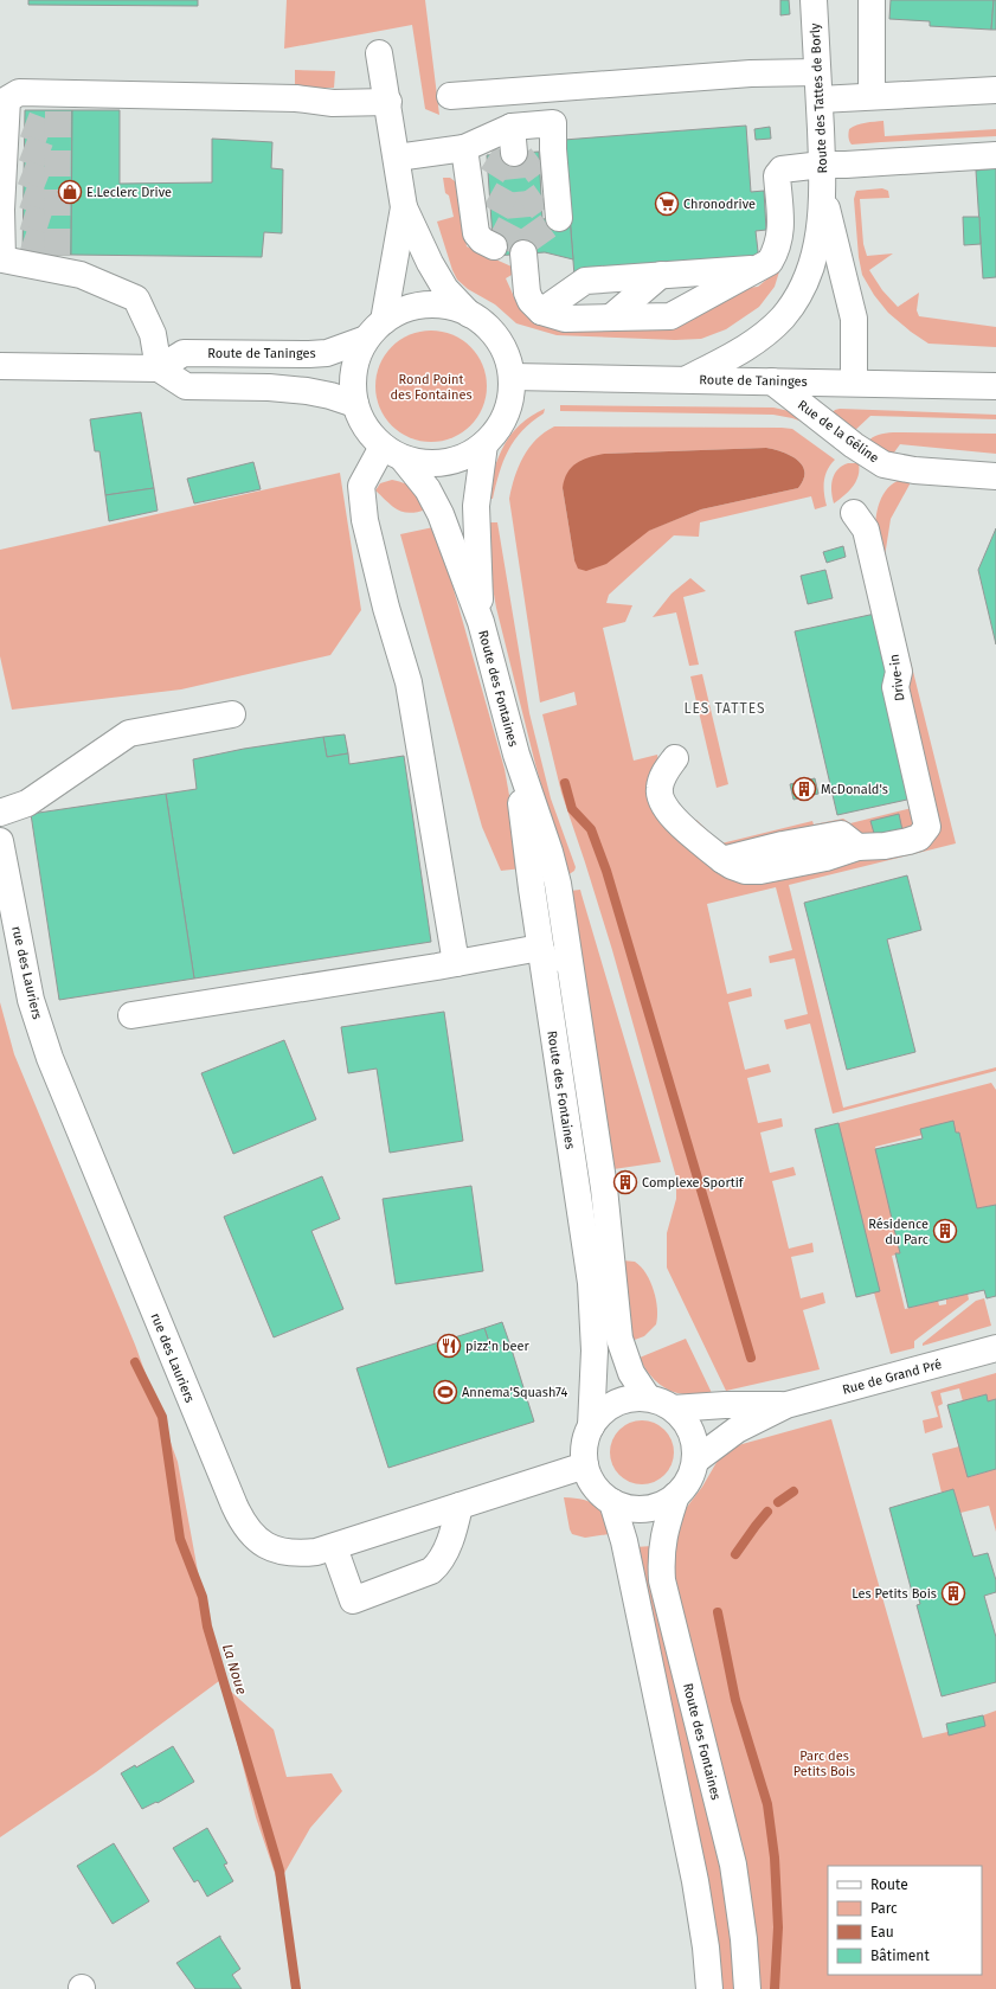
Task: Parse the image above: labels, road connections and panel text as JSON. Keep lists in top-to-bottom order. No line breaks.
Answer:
{"streets":{"street":["Route des Tattes de Borly","Route de Taninges","Rue de la Géline","Drive-in","Route des Fontaines","rue des Lauriers","Rue de Grand Pré"]},"crossings":[["Route des Tattes de Borly","Route de Taninges"],["Route de Taninges","Rue de la Géline"],["Route de Taninges","Route des Fontaines"],["Route des Fontaines","rue des Lauriers"],["Route des Fontaines","Rue de Grand Pré"],["rue des Lauriers","Rue de Grand Pré"]],"districts":["LES TATTES"],"water":["La Noue"],"parks":["Rond Point des Fontaines","Parc des Petits Bois"],"places":{"shop":["E.Leclerc Drive"],"supermarket":["Chronodrive"],"building":["McDonald's","Complexe Sportif","Résidence du Parc","Les Petits Bois"],"restaurant":["pizz'n beer"],"sports":["Annema'Squash74"]},"legend":["Route","Parc","Eau","Bâtiment"]}
